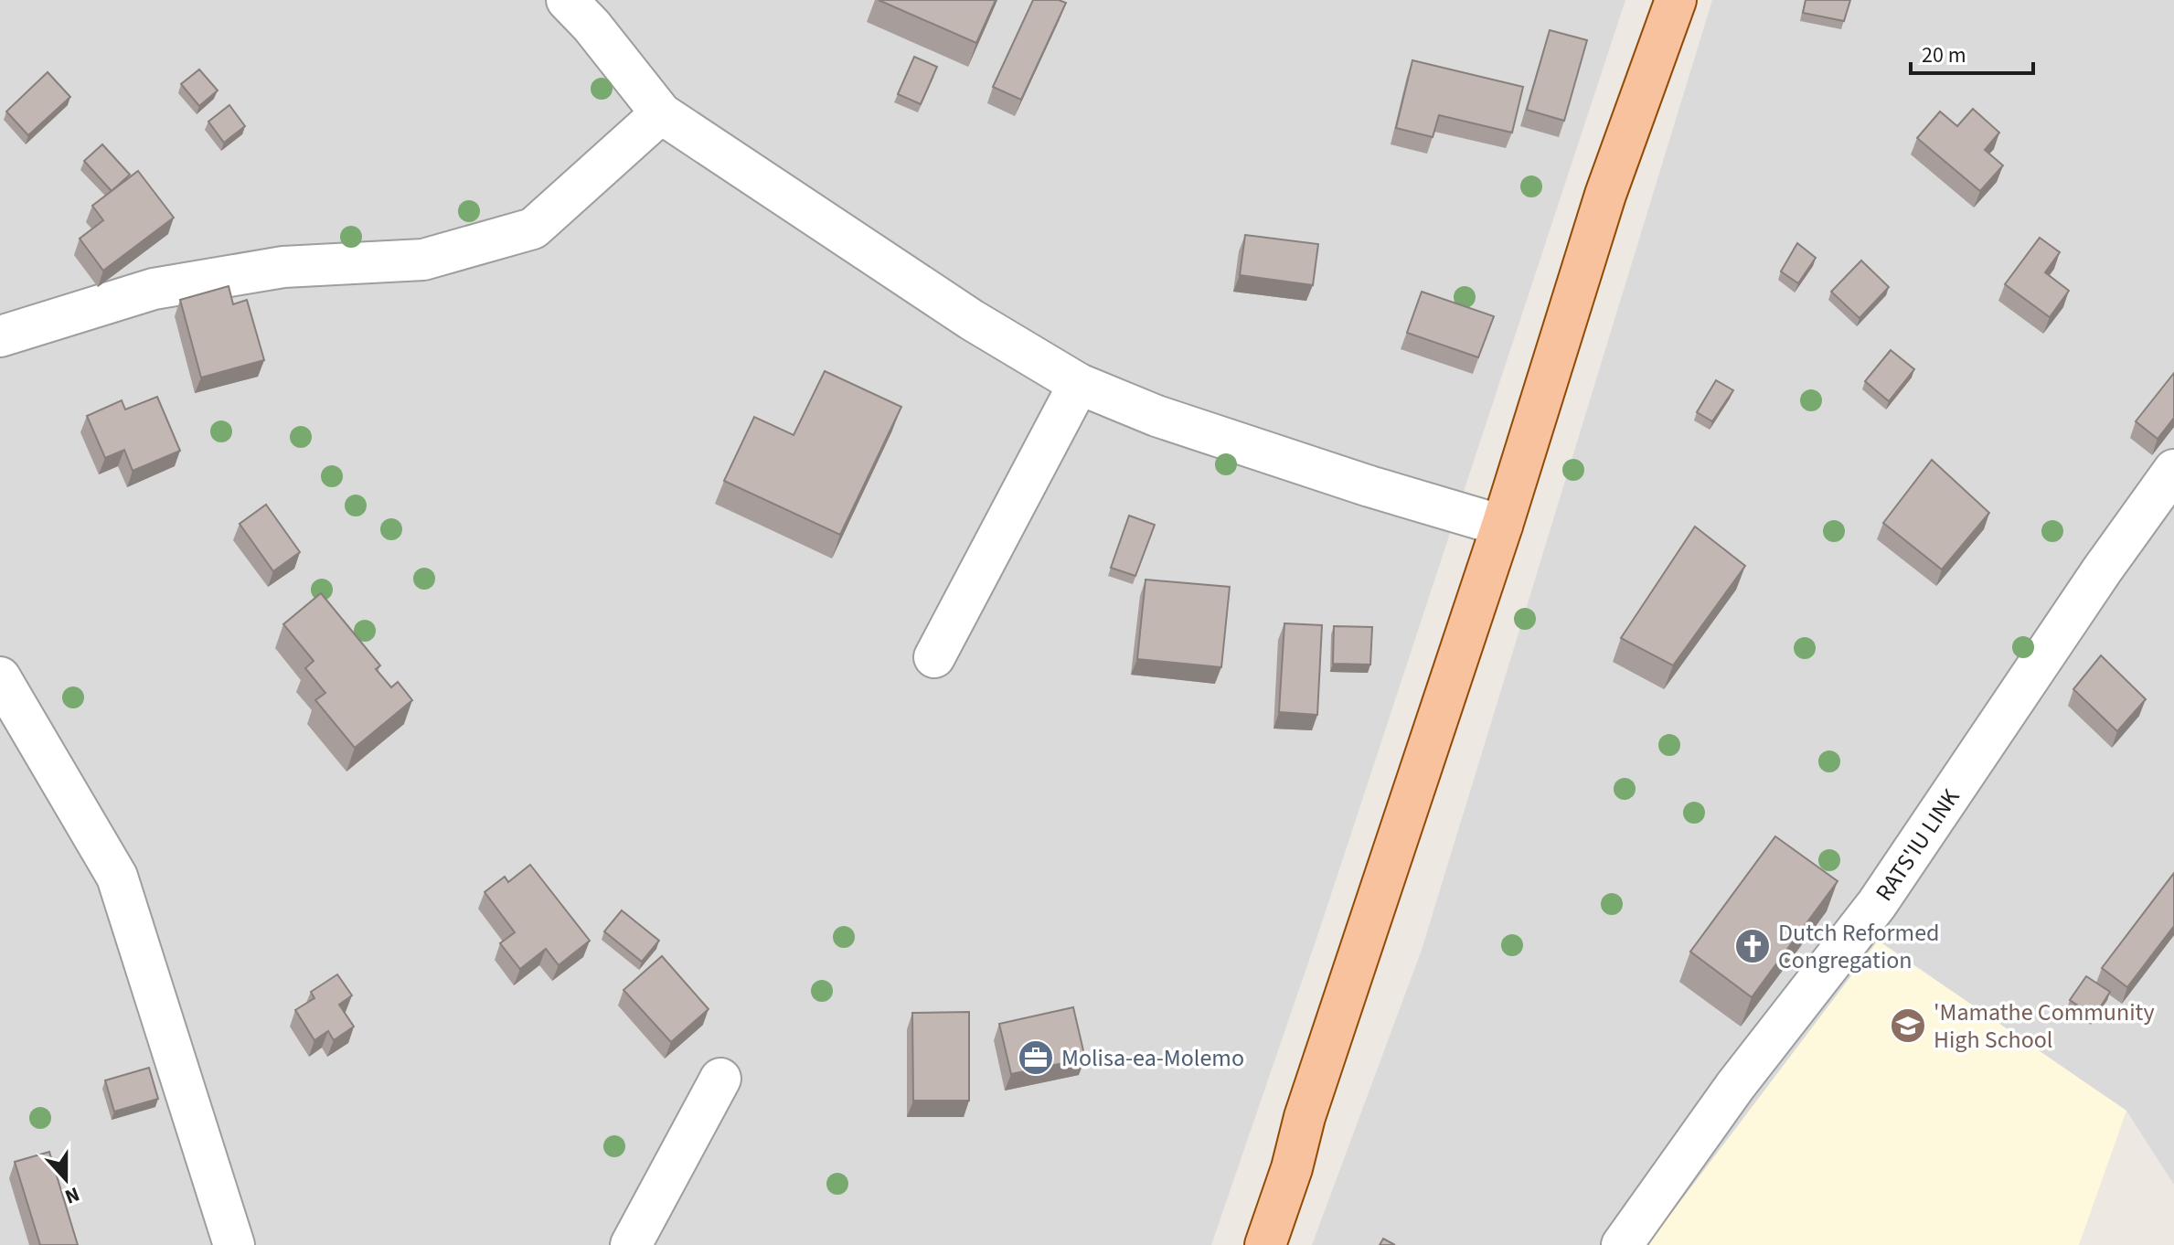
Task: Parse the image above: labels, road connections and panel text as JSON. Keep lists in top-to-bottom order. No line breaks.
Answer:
{"streets":{"street":["RATS'IU LINK"]},"places":{"church":["Dutch Reformed Congregation"],"school or university":["'Mamathe Community High School"],"office":["Molisa-ea-Molemo"]},"scale_bar":"20 m","north":"bottom"}
